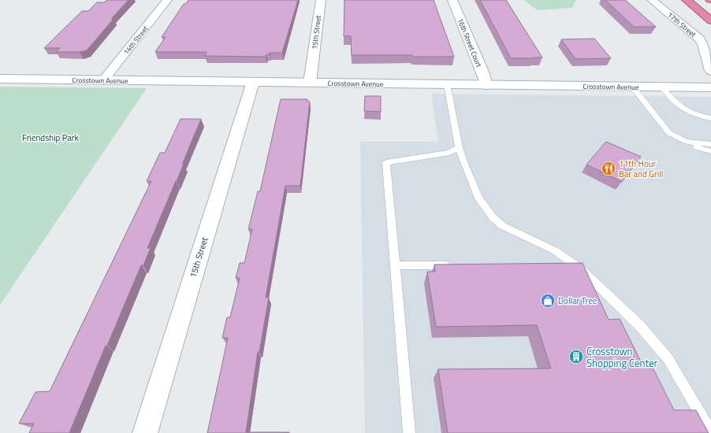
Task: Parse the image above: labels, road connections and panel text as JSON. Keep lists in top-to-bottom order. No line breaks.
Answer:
{"streets":{"street":["17th Street","15th Street","14th Street","16th Street Court","Crosstown Avenue"]},"crossings":[["15th Street","Crosstown Avenue"],["14th Street","Crosstown Avenue"],["16th Street Court","Crosstown Avenue"]],"parks":["Friendship Park"],"places":{"restaurant":["11th Hour Bar and Grill"],"shop":["Dollar Tree"],"building":["Crosstown Shopping Center"]}}
